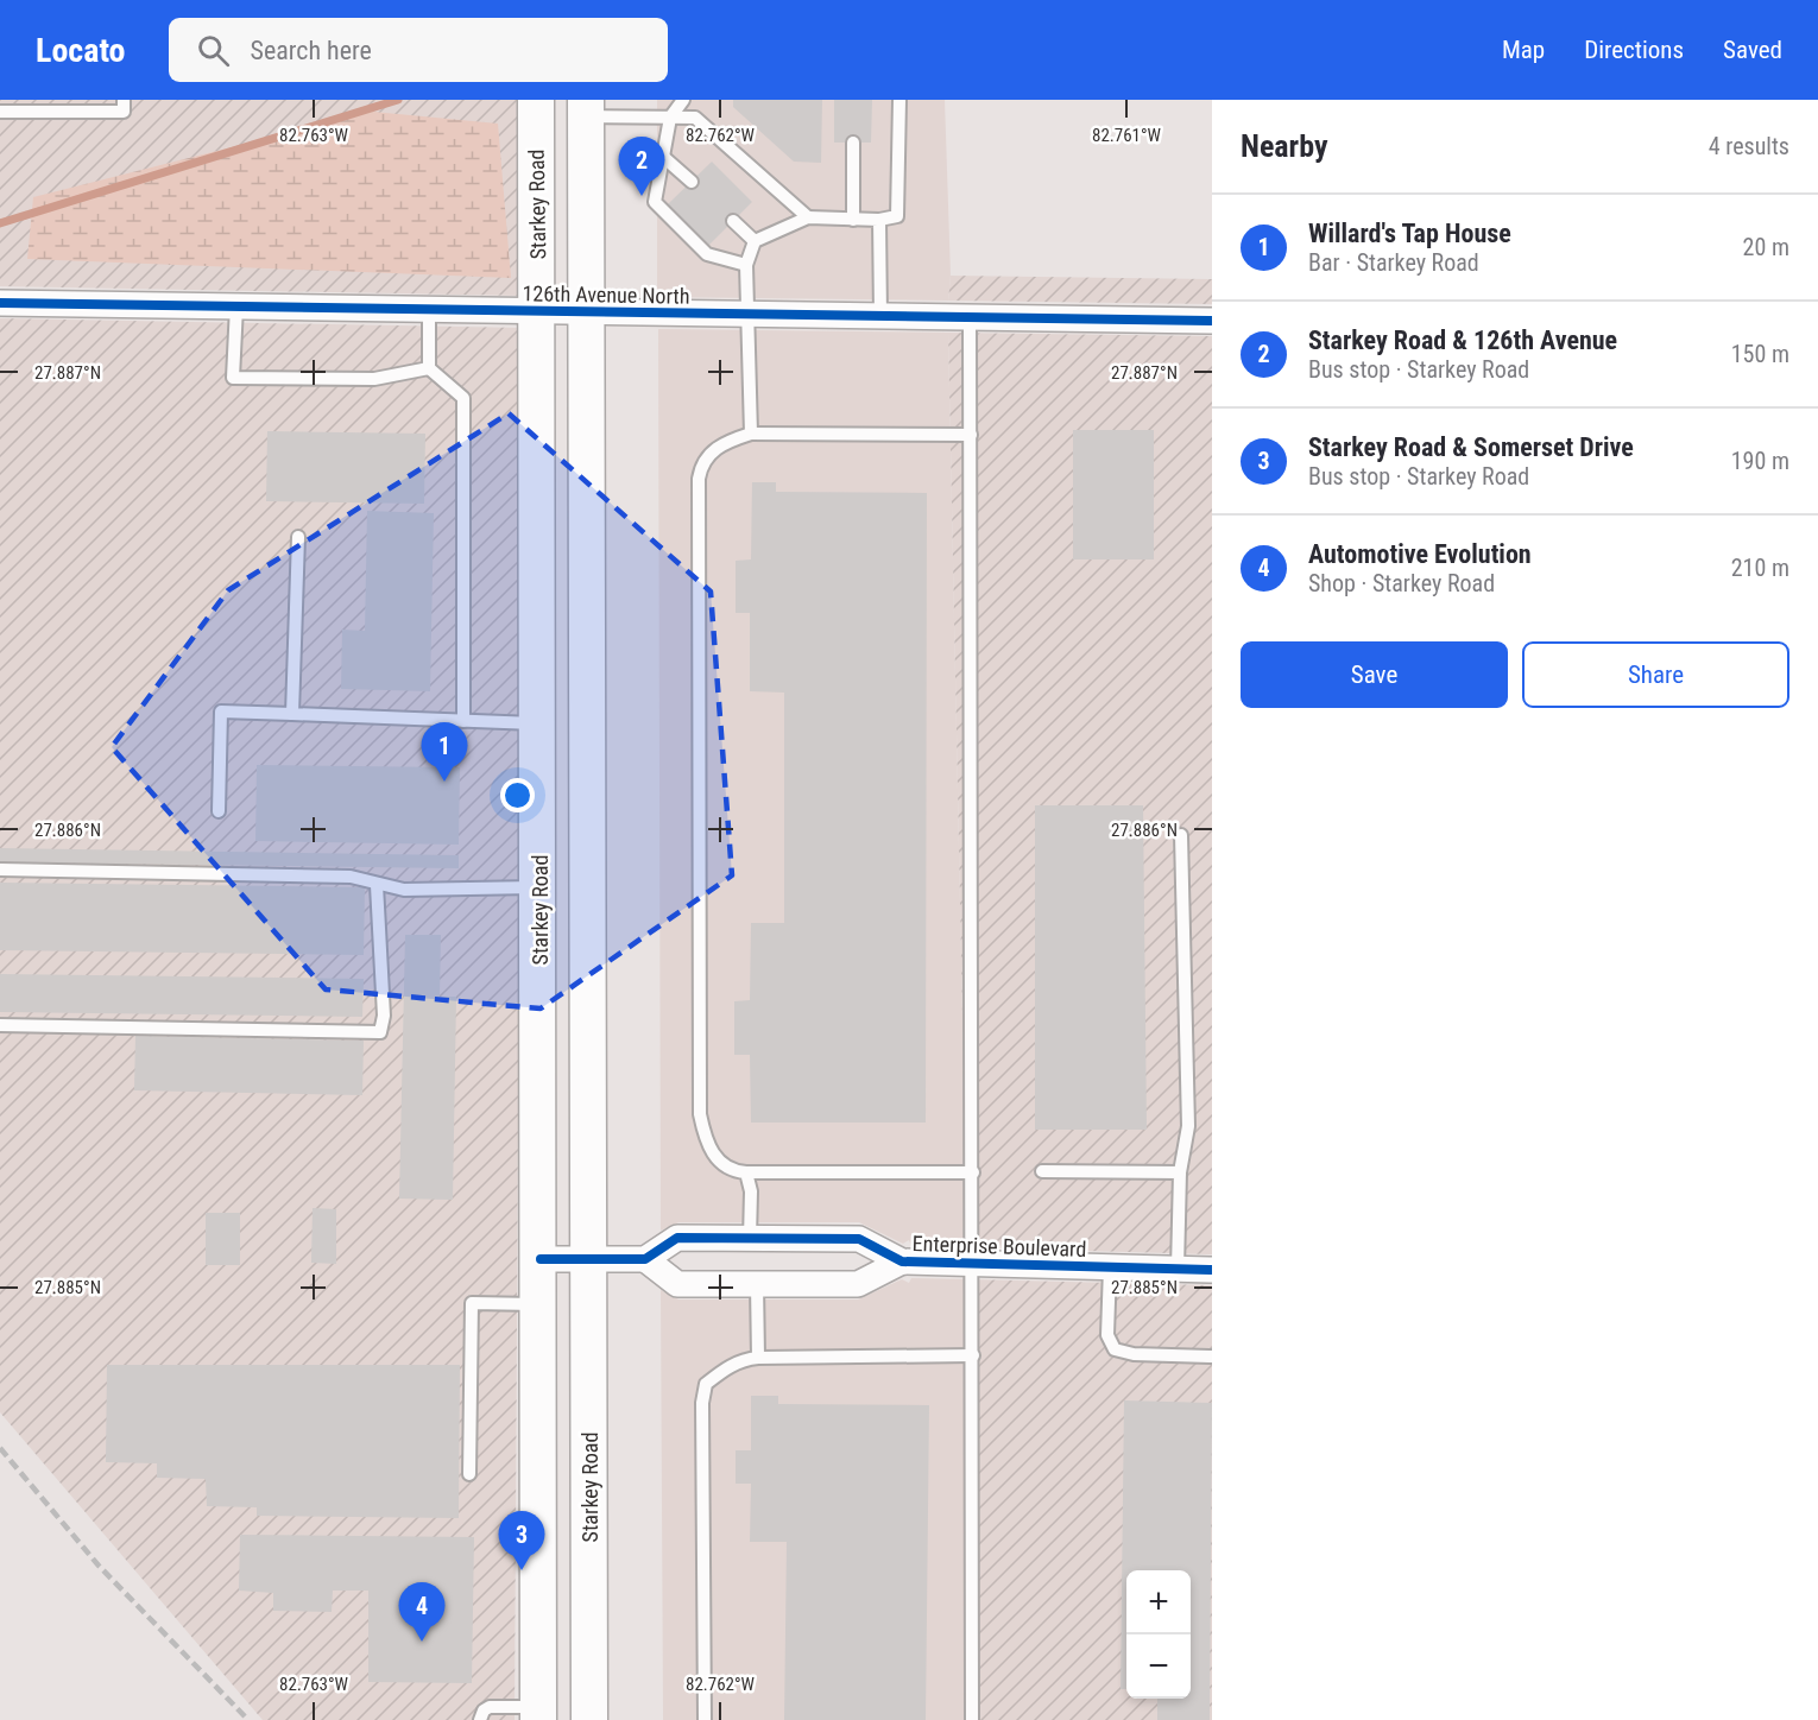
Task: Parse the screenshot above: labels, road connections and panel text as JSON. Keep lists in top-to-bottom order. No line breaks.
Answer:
{"streets":{"main road":["Starkey Road"],"street":["126th Avenue North","Enterprise Boulevard"]},"crossings":[["Starkey Road","126th Avenue North"]],"page":{"header":"Locato","search":"Search here","nav":["Map","Directions","Saved"],"heading":["Nearby","4 results"],"pins":["2","1","3","4"],"list":[{"mark":"1","name":"Willard's Tap House","note":"Bar · Starkey Road","value":"20 m"},{"mark":"2","name":"Starkey Road & 126th Avenue","note":"Bus stop · Starkey Road","value":"150 m"},{"mark":"3","name":"Starkey Road & Somerset Drive","note":"Bus stop · Starkey Road","value":"190 m"},{"mark":"4","name":"Automotive Evolution","note":"Shop · Starkey Road","value":"210 m"}],"buttons":["Save","Share"],"map_buttons":["+","−"]},"coordinates":["82.763°W","82.762°W","82.761°W","27.887°N","27.886°N","27.885°N"]}
